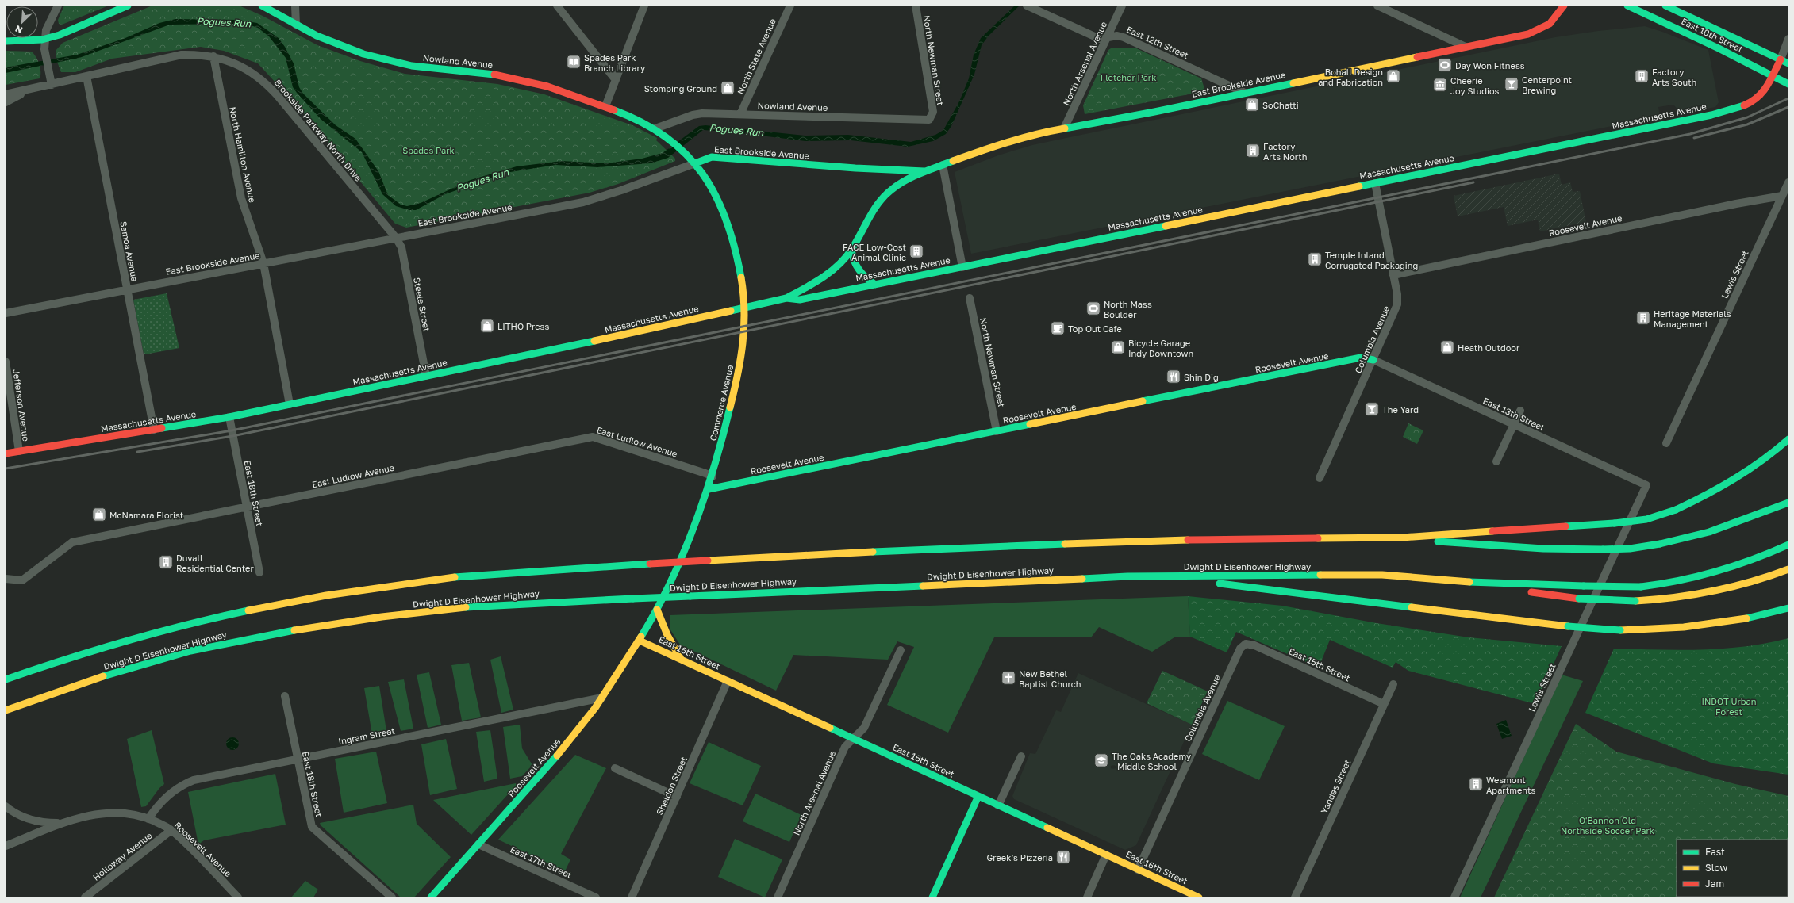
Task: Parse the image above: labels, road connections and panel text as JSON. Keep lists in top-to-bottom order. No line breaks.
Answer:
{"streets":{"main road":["East 10th Street","Nowland Avenue","East Brookside Avenue","Massachusetts Avenue","Roosevelt Avenue","Commerce Avenue","Dwight D Eisenhower Highway","East 16th Street"],"street":["East 12th Street","North State Avenue","North Newman Street","North Arsenal Avenue","Brookside Parkway North Drive","North Hamilton Avenue","Samoa Avenue","Lewis Street","Steele Street","Columbia Avenue","Jefferson Avenue","East 13th Street","East Ludlow Avenue","East 18th Street","East 15th Street","Ingram Street","Sheldon Street","Yandes Street","Holloway Avenue","East 17th Street"]},"crossings":[["East 10th Street","Massachusetts Avenue"],["East 12th Street","North Arsenal Avenue"],["East 12th Street","East Brookside Avenue"],["North State Avenue","Nowland Avenue"],["North Newman Street","Nowland Avenue"],["North Newman Street","Roosevelt Avenue"],["Nowland Avenue","East Brookside Avenue"],["Nowland Avenue","Commerce Avenue"],["North Arsenal Avenue","East Brookside Avenue"],["North Arsenal Avenue","East 16th Street"],["East Brookside Avenue","Massachusetts Avenue"],["East Brookside Avenue","Brookside Parkway North Drive"],["East Brookside Avenue","North Hamilton Avenue"],["East Brookside Avenue","Samoa Avenue"],["East Brookside Avenue","Steele Street"],["East Brookside Avenue","Commerce Avenue"],["Massachusetts Avenue","North Hamilton Avenue"],["Massachusetts Avenue","Samoa Avenue"],["Massachusetts Avenue","Steele Street"],["Massachusetts Avenue","Columbia Avenue"],["Massachusetts Avenue","Commerce Avenue"],["Massachusetts Avenue","Jefferson Avenue"],["Massachusetts Avenue","East 18th Street"],["Brookside Parkway North Drive","North Hamilton Avenue"],["Brookside Parkway North Drive","Samoa Avenue"],["Brookside Parkway North Drive","Steele Street"],["Roosevelt Avenue","Lewis Street"],["Roosevelt Avenue","Columbia Avenue"],["Roosevelt Avenue","Commerce Avenue"],["Roosevelt Avenue","East 13th Street"],["Roosevelt Avenue","East 16th Street"],["Roosevelt Avenue","Ingram Street"],["Roosevelt Avenue","Holloway Avenue"],["Roosevelt Avenue","East 17th Street"],["Lewis Street","East 13th Street"],["Columbia Avenue","East 13th Street"],["Columbia Avenue","East 16th Street"],["Columbia Avenue","East 15th Street"],["Commerce Avenue","East Ludlow Avenue"],["Commerce Avenue","East 16th Street"],["East Ludlow Avenue","East 18th Street"],["East 18th Street","Ingram Street"],["East 16th Street","Sheldon Street"],["East 15th Street","Yandes Street"]],"water":["Pogues Run"],"parks":["Fletcher Park","Spades Park","INDOT Urban Forest","O'Bannon Old Northside Soccer Park"],"places":{"library":["Spades Park Branch Library"],"sports":["Day Won Fitness","North Mass Boulder"],"shop":["Bohall Design and Fabrication","Stomping Ground","SoChatti","LITHO Press","Bicycle Garage Indy Downtown","Heath Outdoor","McNamara Florist"],"building":["Factory Arts South","Factory Arts North","FACE Low-Cost Animal Clinic","Temple Inland Corrugated Packaging","Heritage Materials Management","Duvall Residential Center","Wesmont Apartments"],"bar":["Centerpoint Brewing","The Yard"],"museum":["Cheerie Joy Studios"],"cafe":["Top Out Cafe"],"restaurant":["Shin Dig","Greek's Pizzeria"],"church":["New Bethel Baptist Church"],"school or university":["The Oaks Academy - Middle School"]},"legend":["Fast","Slow","Jam"],"north":"bottom left"}
